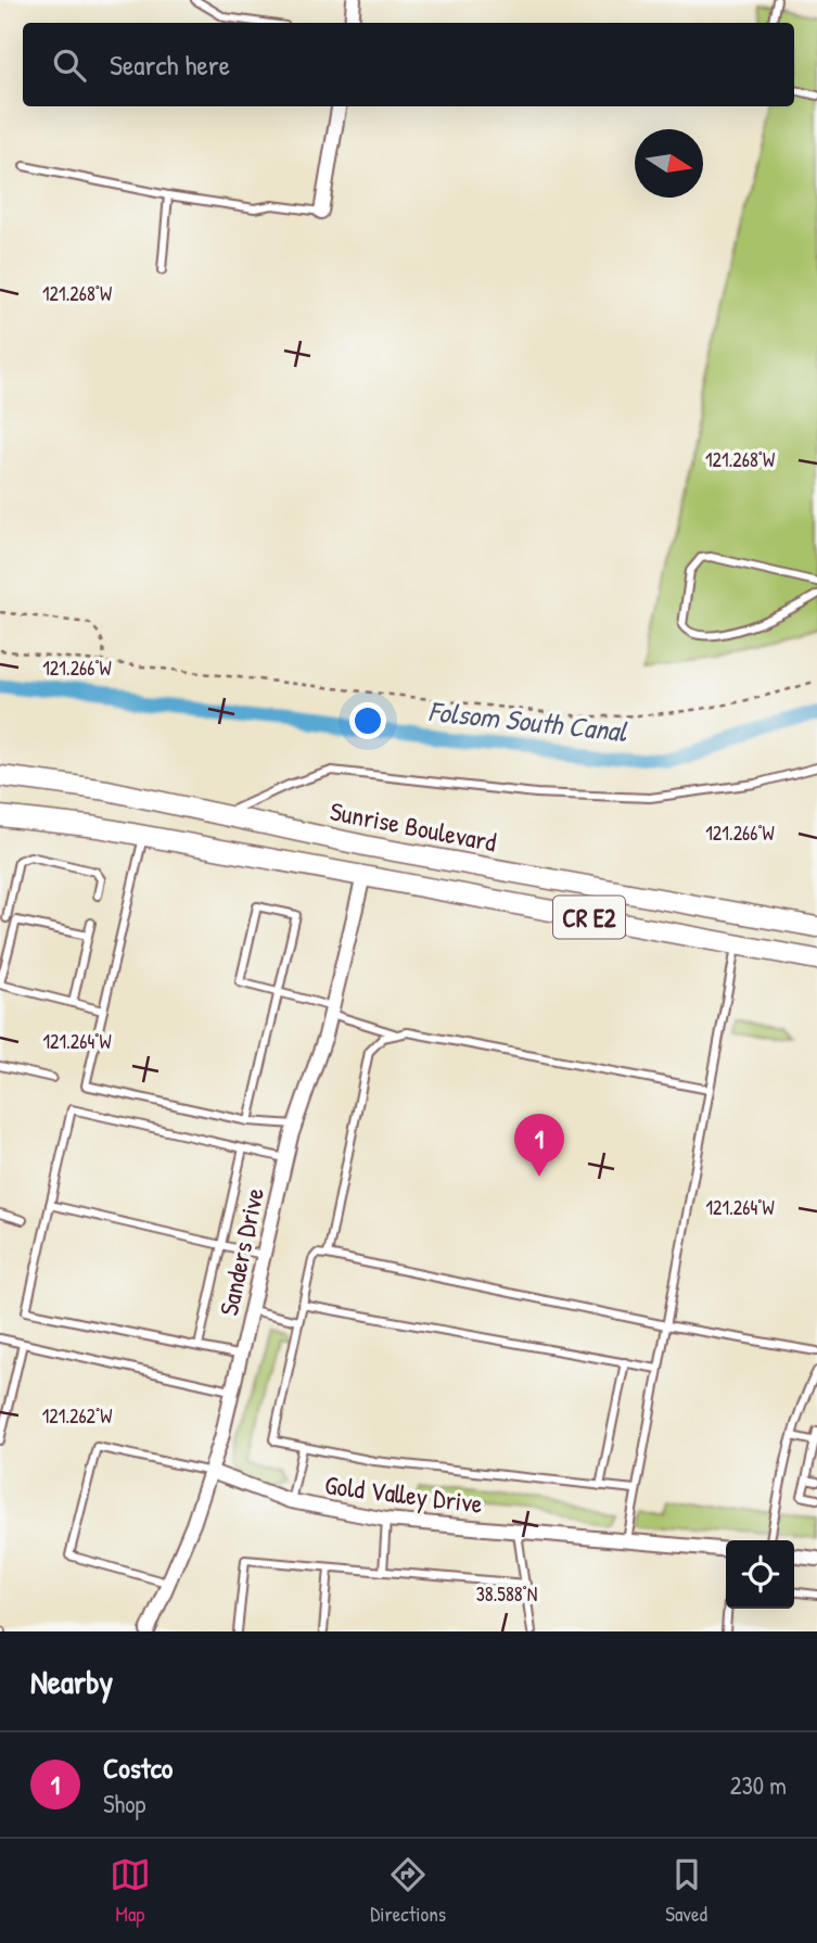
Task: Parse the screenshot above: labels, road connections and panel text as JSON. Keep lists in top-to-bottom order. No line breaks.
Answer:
{"streets":{"main road":["Sunrise Boulevard","CR E2"],"street":["Sanders Drive","Gold Valley Drive"]},"crossings":[["CR E2","Sanders Drive"],["Sanders Drive","Gold Valley Drive"]],"water":["Folsom South Canal"],"north":"right","page":{"search":"Search here","pins":"1","heading":"Nearby","list":[{"mark":"1","name":"Costco","note":"Shop","value":"230 m"}],"nav":["Map","Directions","Saved"]},"coordinates":["121.268°W","121.266°W","121.264°W","121.262°W","38.588°N"]}
